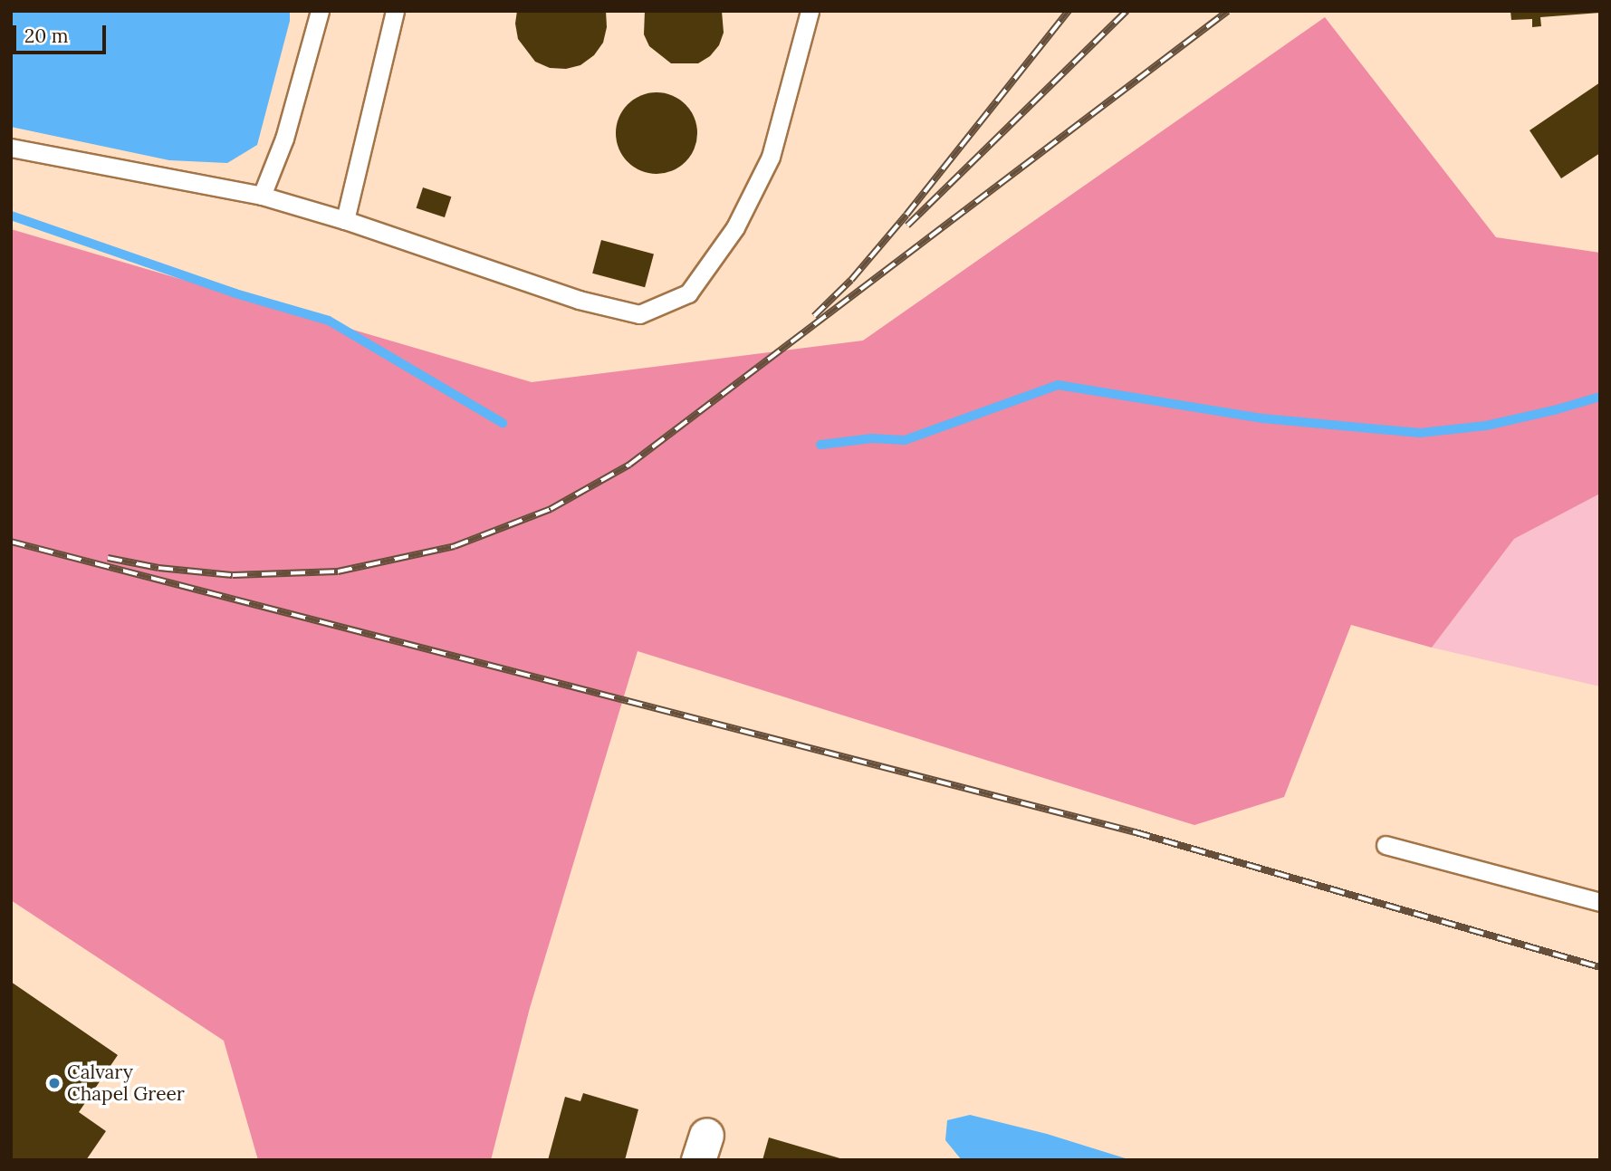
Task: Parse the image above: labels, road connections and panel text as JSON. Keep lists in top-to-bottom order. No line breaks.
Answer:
{"places":["Calvary Chapel Greer"],"scale_bar":"20 m"}
